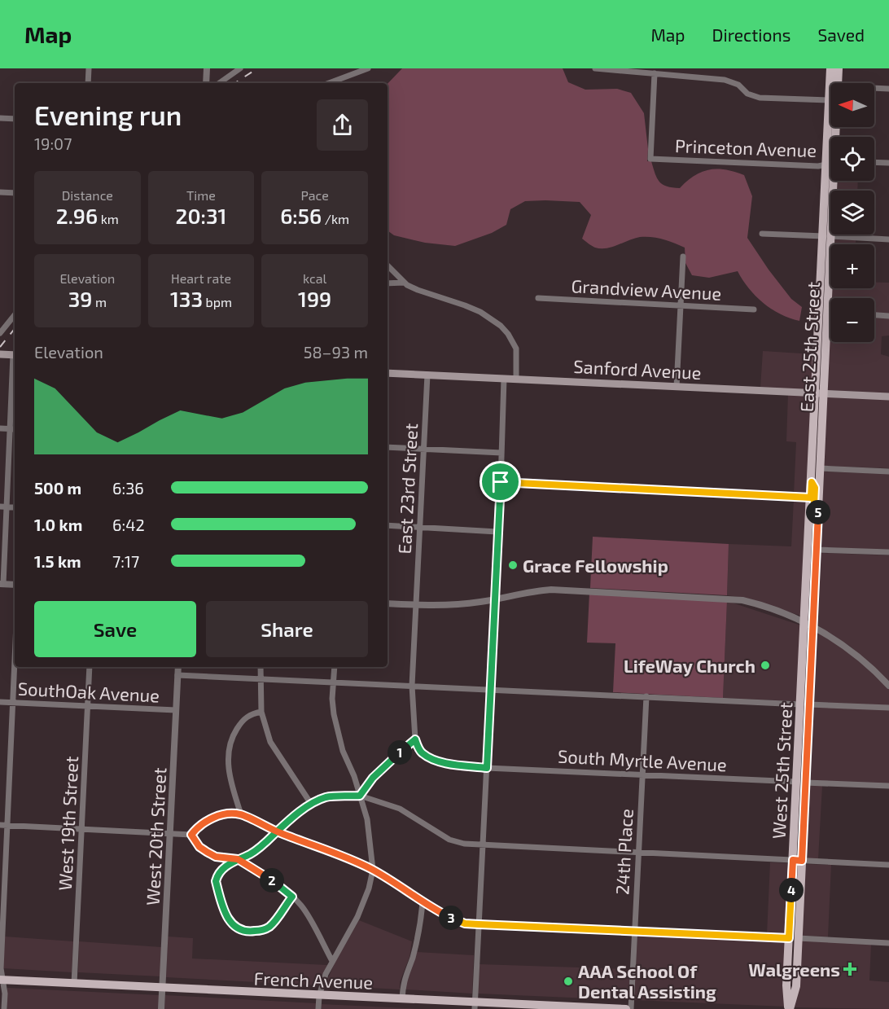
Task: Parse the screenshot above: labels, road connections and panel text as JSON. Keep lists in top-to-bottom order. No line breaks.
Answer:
{"streets":{"main road":["East 25th Street","Sanford Avenue","West 25th Street","French Avenue"],"street":["Princeton Avenue","Grandview Avenue","East 23rd Street","SouthOak Avenue","South Myrtle Avenue","West 19th Street","West 20th Street","24th Place"]},"crossings":[["East 25th Street","Sanford Avenue"],["East 25th Street","West 25th Street"],["Sanford Avenue","East 23rd Street"],["East 23rd Street","South Myrtle Avenue"],["SouthOak Avenue","West 19th Street"],["SouthOak Avenue","West 20th Street"],["South Myrtle Avenue","West 25th Street"],["South Myrtle Avenue","24th Place"],["West 19th Street","French Avenue"],["West 20th Street","French Avenue"]],"places":{"other":["Grace Fellowship","LifeWay Church","AAA School Of Dental Assisting"],"health":["Walgreens"]},"north":"left","page":{"header":"Map","nav":["Map","Directions","Saved"],"map_buttons":["+","−"],"heading":["Evening run","19:07"],"stats":[["Distance","2.96 km"],["Time","20:31"],["Pace","6:56 /km"],["Elevation","39 m"],["Heart rate","133 bpm"],["kcal","199"]],"chart":["Elevation","58–93 m"],"list":[{"name":"500 m","note":"6:36"},{"name":"1.0 km","note":"6:42"},{"name":"1.5 km","note":"7:17"}],"pins":["5","1","2","4","3"],"buttons":["Save","Share"]}}
